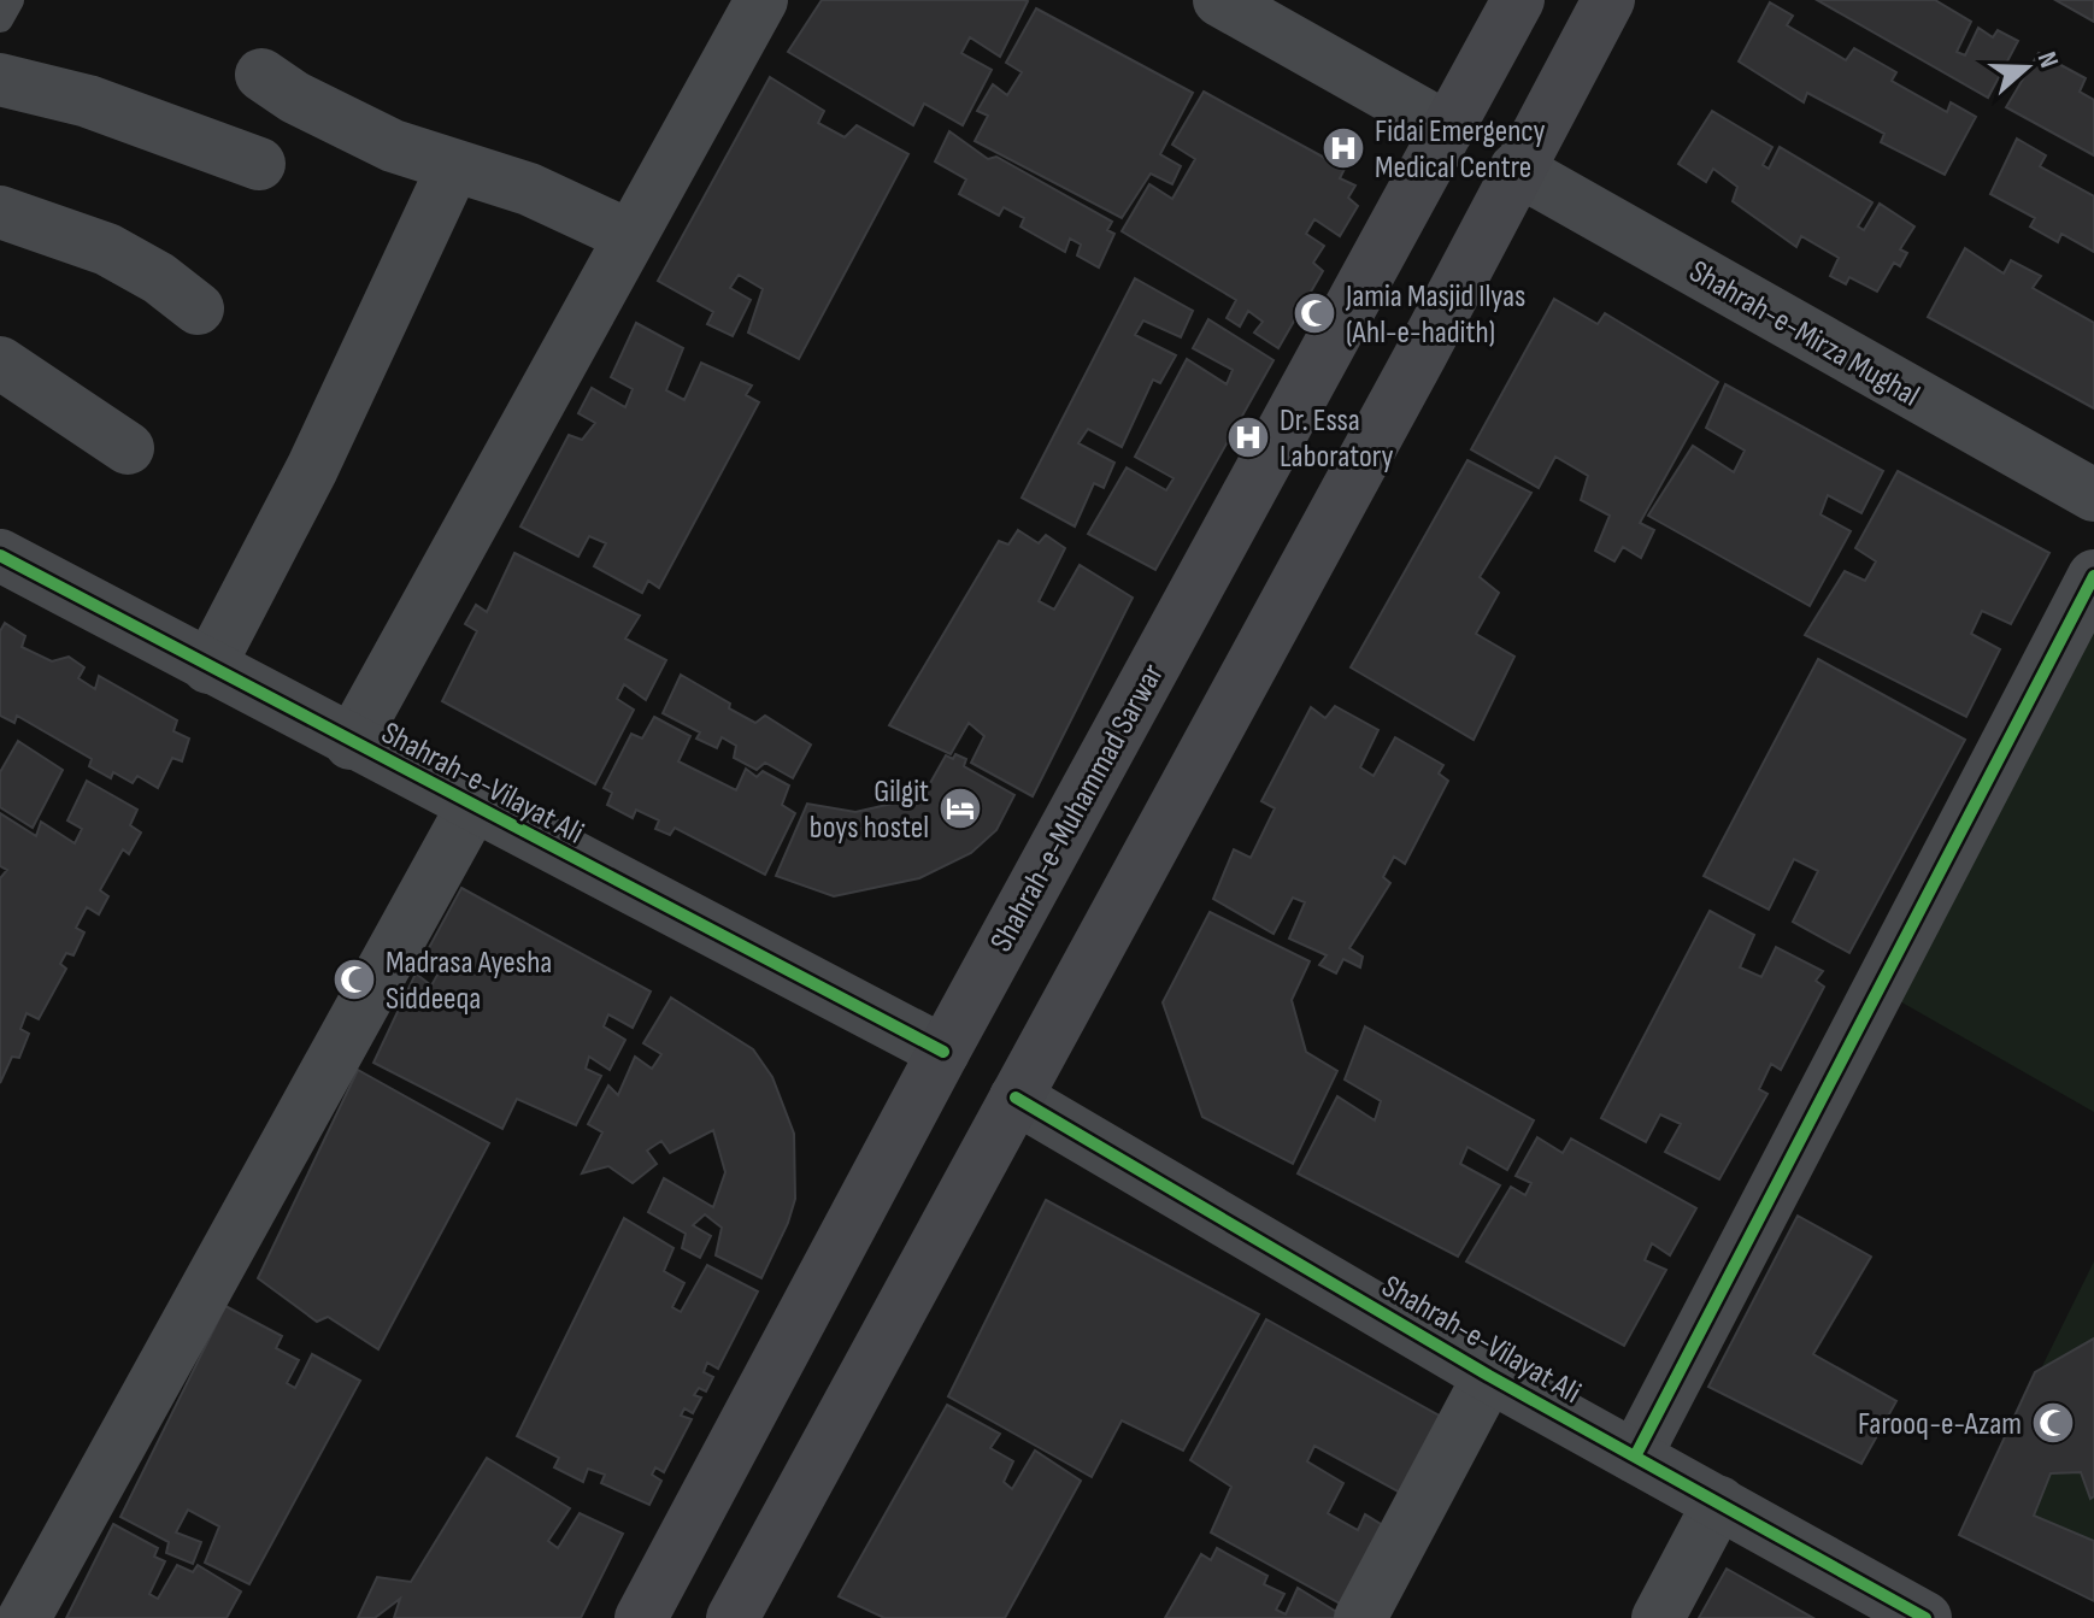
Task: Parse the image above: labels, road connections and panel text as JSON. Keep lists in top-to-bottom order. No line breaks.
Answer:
{"streets":{"main road":["Shahrah-e-Muhammad Sarwar"],"street":["Shahrah-e-Mirza Mughal","Shahrah-e-Vilayat Ali"]},"crossings":[["Shahrah-e-Vilayat Ali","Shahrah-e-Muhammad Sarwar"]],"places":{"hospital":["Fidai Emergency Medical Centre","Dr. Essa Laboratory"],"mosque":["Jamia Masjid Ilyas (Ahl-e-hadith)","Madrasa Ayesha Siddeeqa","Farooq-e-Azam"],"hotel":["Gilgit boys hostel"]},"north":"right"}
